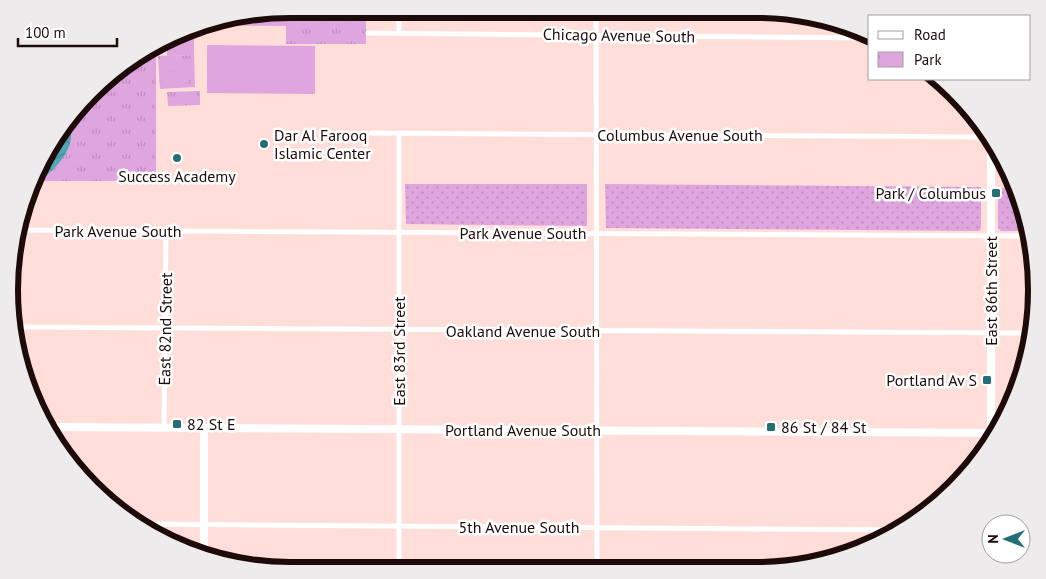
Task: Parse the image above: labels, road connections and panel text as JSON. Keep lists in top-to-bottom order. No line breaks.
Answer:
{"streets":{"main road":["East 86th Street","Portland Avenue South"],"street":["Chicago Avenue South","Columbus Avenue South","Park Avenue South","East 82nd Street","Oakland Avenue South","East 83rd Street","5th Avenue South"]},"crossings":[["Columbus Avenue South","East 83rd Street"],["Park Avenue South","East 86th Street"],["Park Avenue South","East 82nd Street"],["Park Avenue South","East 83rd Street"],["East 86th Street","Oakland Avenue South"],["East 82nd Street","Oakland Avenue South"],["East 82nd Street","Portland Avenue South"],["Oakland Avenue South","East 83rd Street"],["East 83rd Street","Portland Avenue South"],["East 83rd Street","5th Avenue South"]],"places":{"other":["Dar Al Farooq Islamic Center","Success Academy"],"transit":["Park / Columbus","Portland Av S","82 St E","86 St / 84 St"]},"legend":["Road","Park"],"scale_bar":"100 m","north":"left"}
